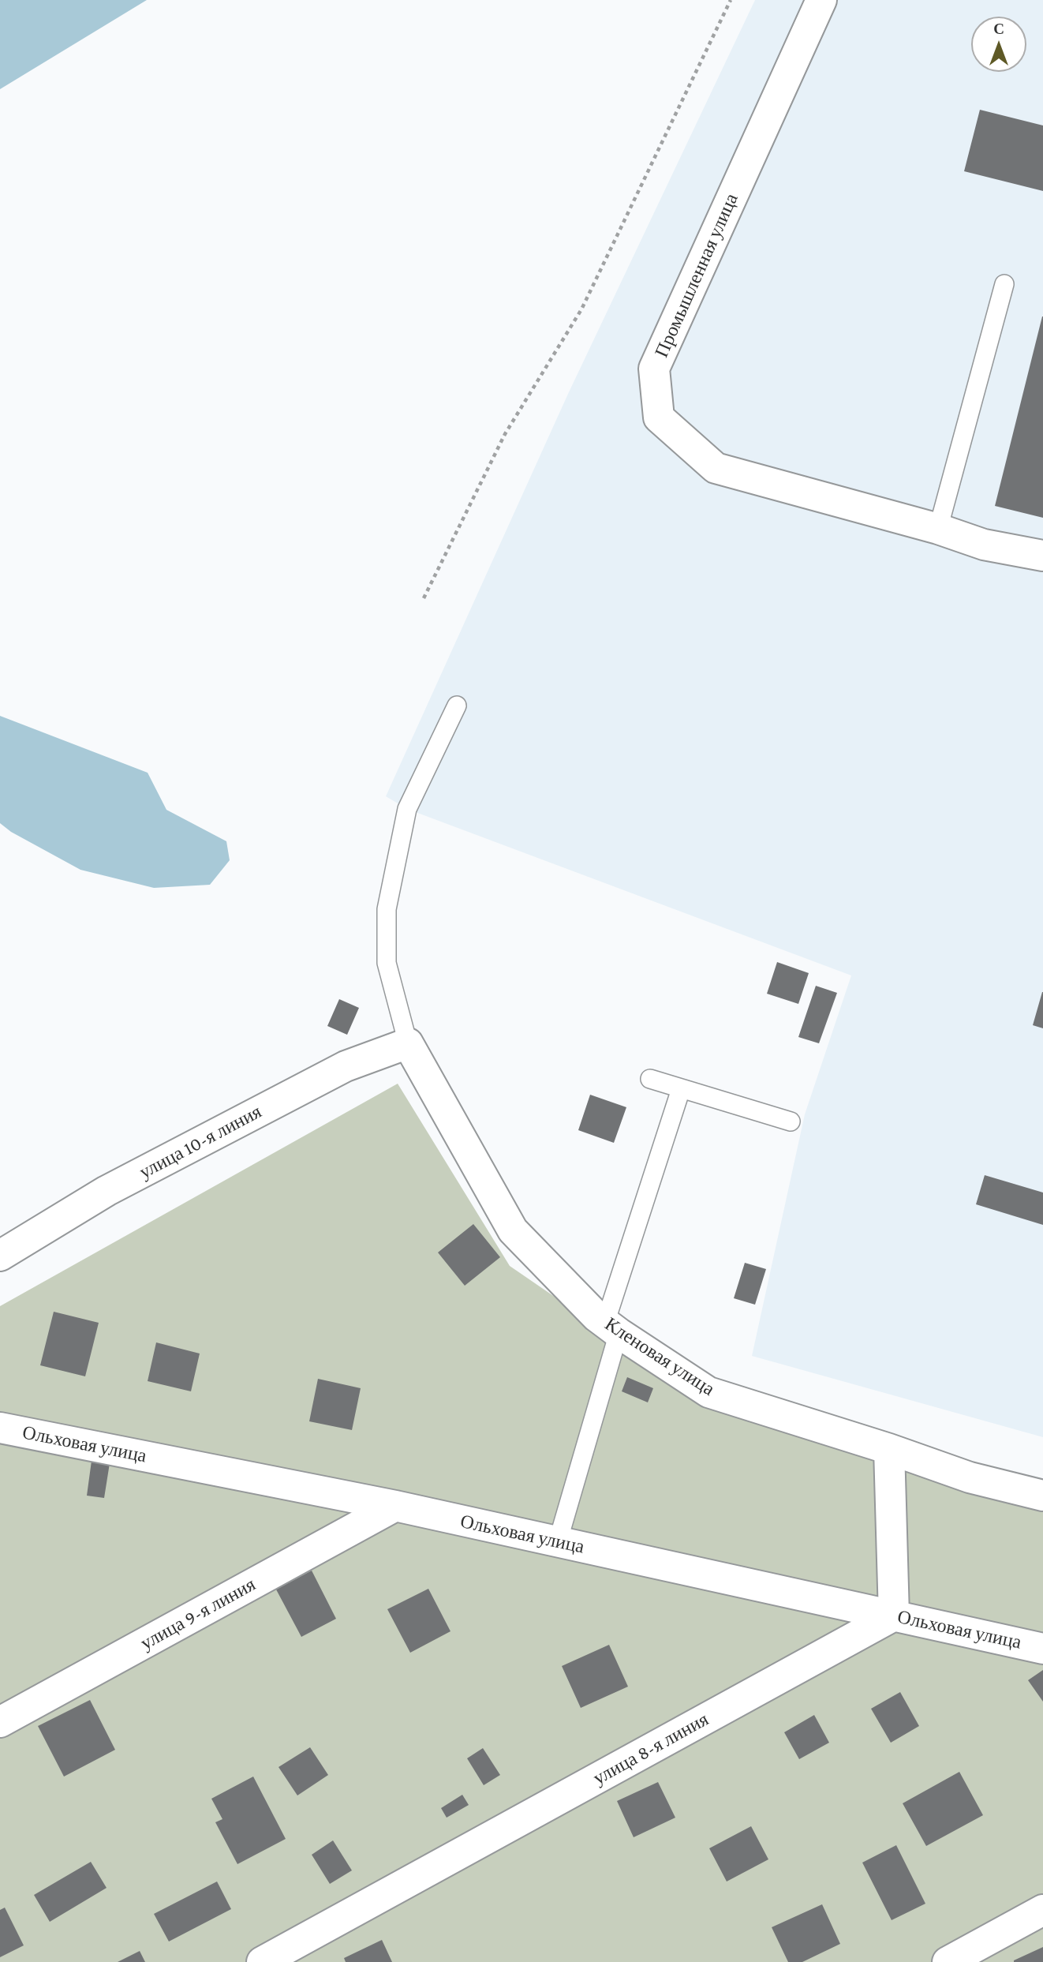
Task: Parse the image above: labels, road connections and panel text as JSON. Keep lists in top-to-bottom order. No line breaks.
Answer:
{"streets":{"street":["Промышленная улица","улица 10-я линия","Кленовая улица","Ольховая улица","улица 9-я линия","улица 8-я линия"]},"crossings":[["улица 10-я линия","Кленовая улица"],["Ольховая улица","улица 9-я линия"],["Ольховая улица","улица 8-я линия"]],"north":"top"}
